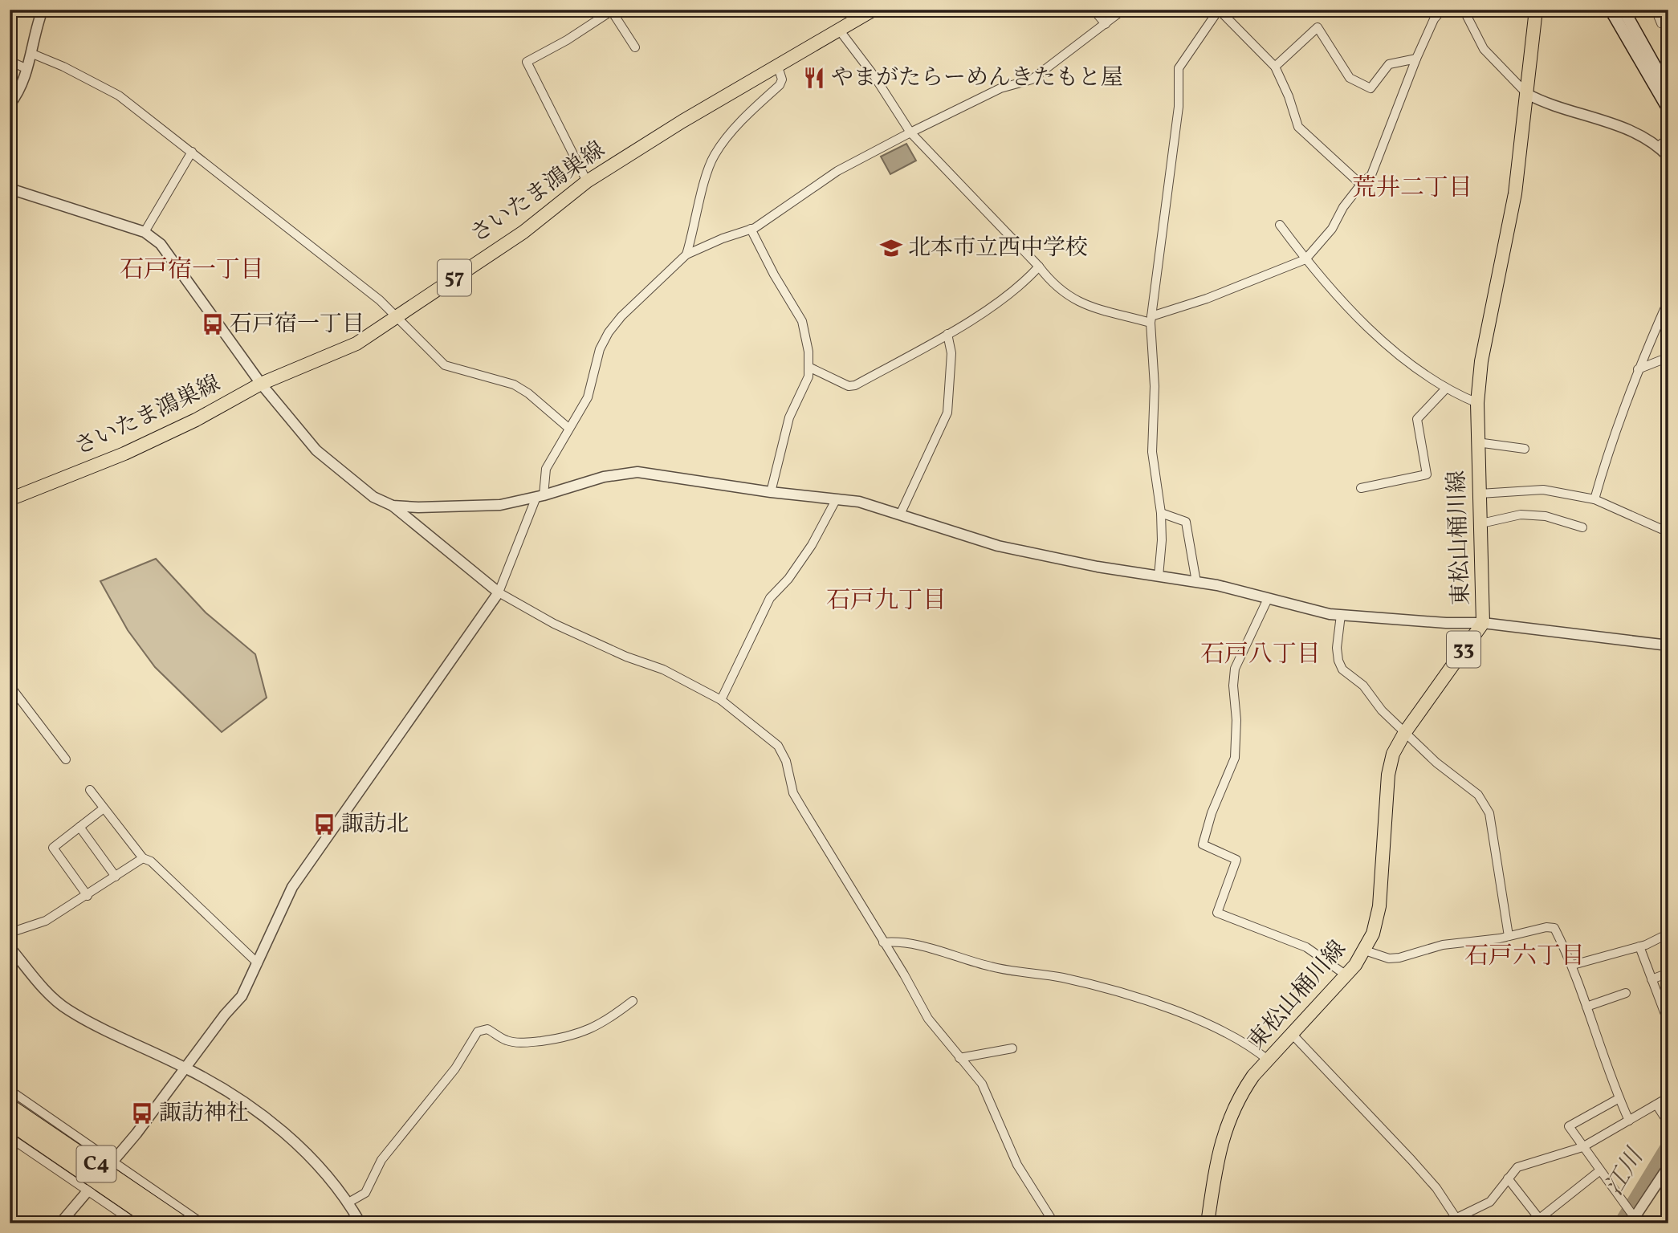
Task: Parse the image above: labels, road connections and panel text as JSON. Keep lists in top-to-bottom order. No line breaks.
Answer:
{"streets":{"highway":["C4"],"main road":["さいたま鴻巣線","57","東松山桶川線","33"]},"districts":["荒井二丁目","石戸宿一丁目","石戸九丁目","石戸八丁目","石戸六丁目"],"water":["江川"],"places":{"restaurant":["やまがたらーめんきたもと屋"],"school or university":["北本市立西中学校"],"bus stop":["石戸宿一丁目","諏訪北","諏訪神社"]}}
